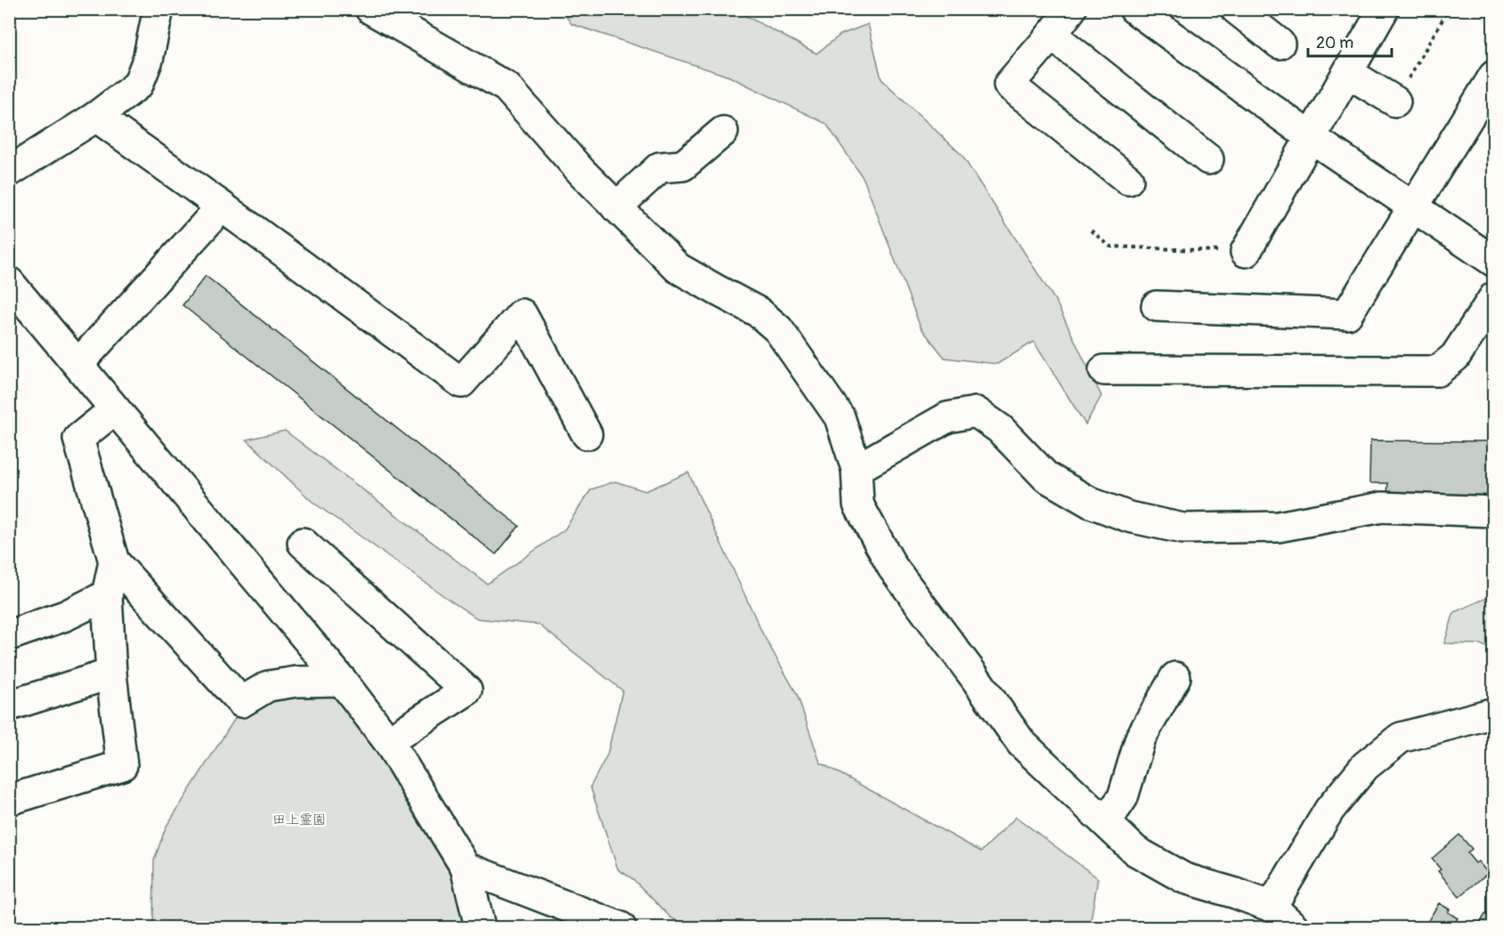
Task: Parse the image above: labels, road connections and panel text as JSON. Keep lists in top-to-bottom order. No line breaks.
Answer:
{"parks":["田上霊園"],"scale_bar":"20 m"}
